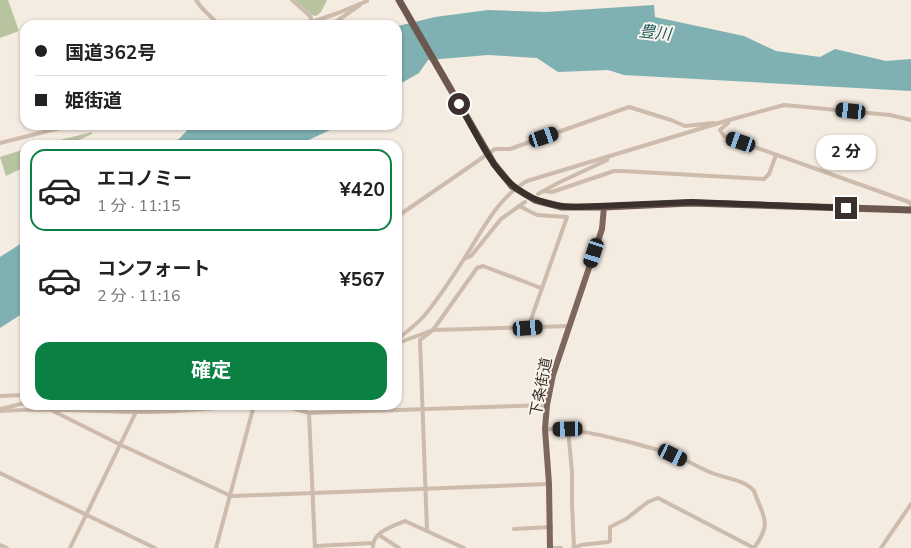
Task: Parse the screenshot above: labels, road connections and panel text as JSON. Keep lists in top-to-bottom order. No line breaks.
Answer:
{"streets":{"main road":["下条街道"]},"water":["豊川"],"page":{"banner":["国道362号","姫街道"],"bubble":"2 分","list":[{"name":"エコノミー","note":"1 分 · 11:15","value":"¥420"},{"name":"コンフォート","note":"2 分 · 11:16","value":"¥567"}],"buttons":"確定"}}
